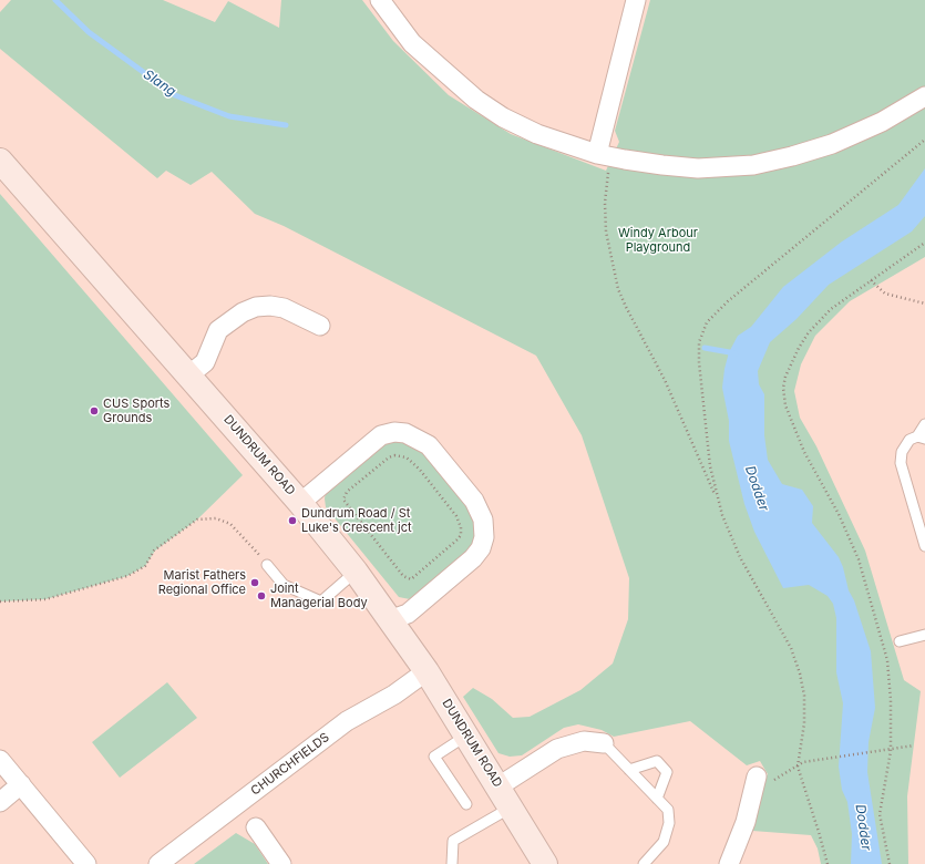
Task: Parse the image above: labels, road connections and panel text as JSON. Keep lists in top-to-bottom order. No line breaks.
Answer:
{"streets":{"main road":["DUNDRUM ROAD"],"street":["CHURCHFIELDS"]},"crossings":[["DUNDRUM ROAD","CHURCHFIELDS"]],"water":["Slang","Dodder"],"parks":["Windy Arbour Playground"],"places":["CUS Sports Grounds","Dundrum Road / St Luke's Crescent jct","Marist Fathers Regional Office","Joint Managerial Body"]}
